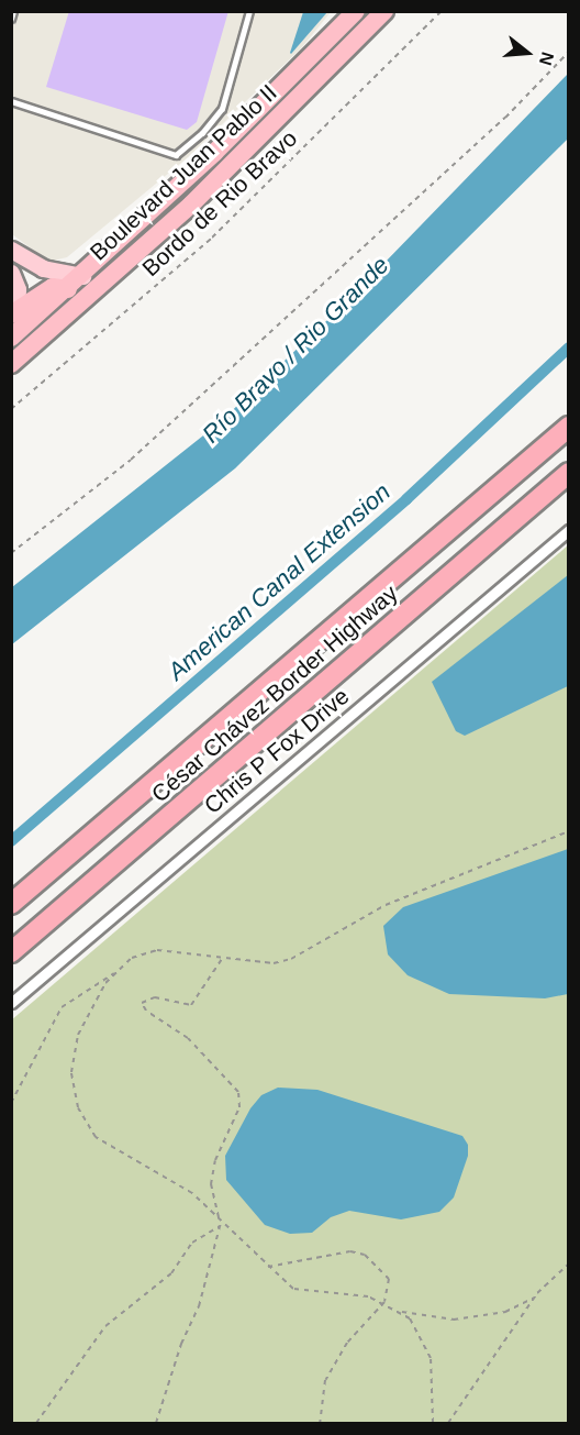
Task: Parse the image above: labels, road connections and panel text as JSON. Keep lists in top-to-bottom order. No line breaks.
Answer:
{"streets":{"highway":["Boulevard Juan Pablo II","César Chávez Border Highway"],"street":["Chris P Fox Drive"],"path":["Bordo de Rio Bravo"]},"water":["Río Bravo / Rio Grande","American Canal Extension"],"north":"right"}
